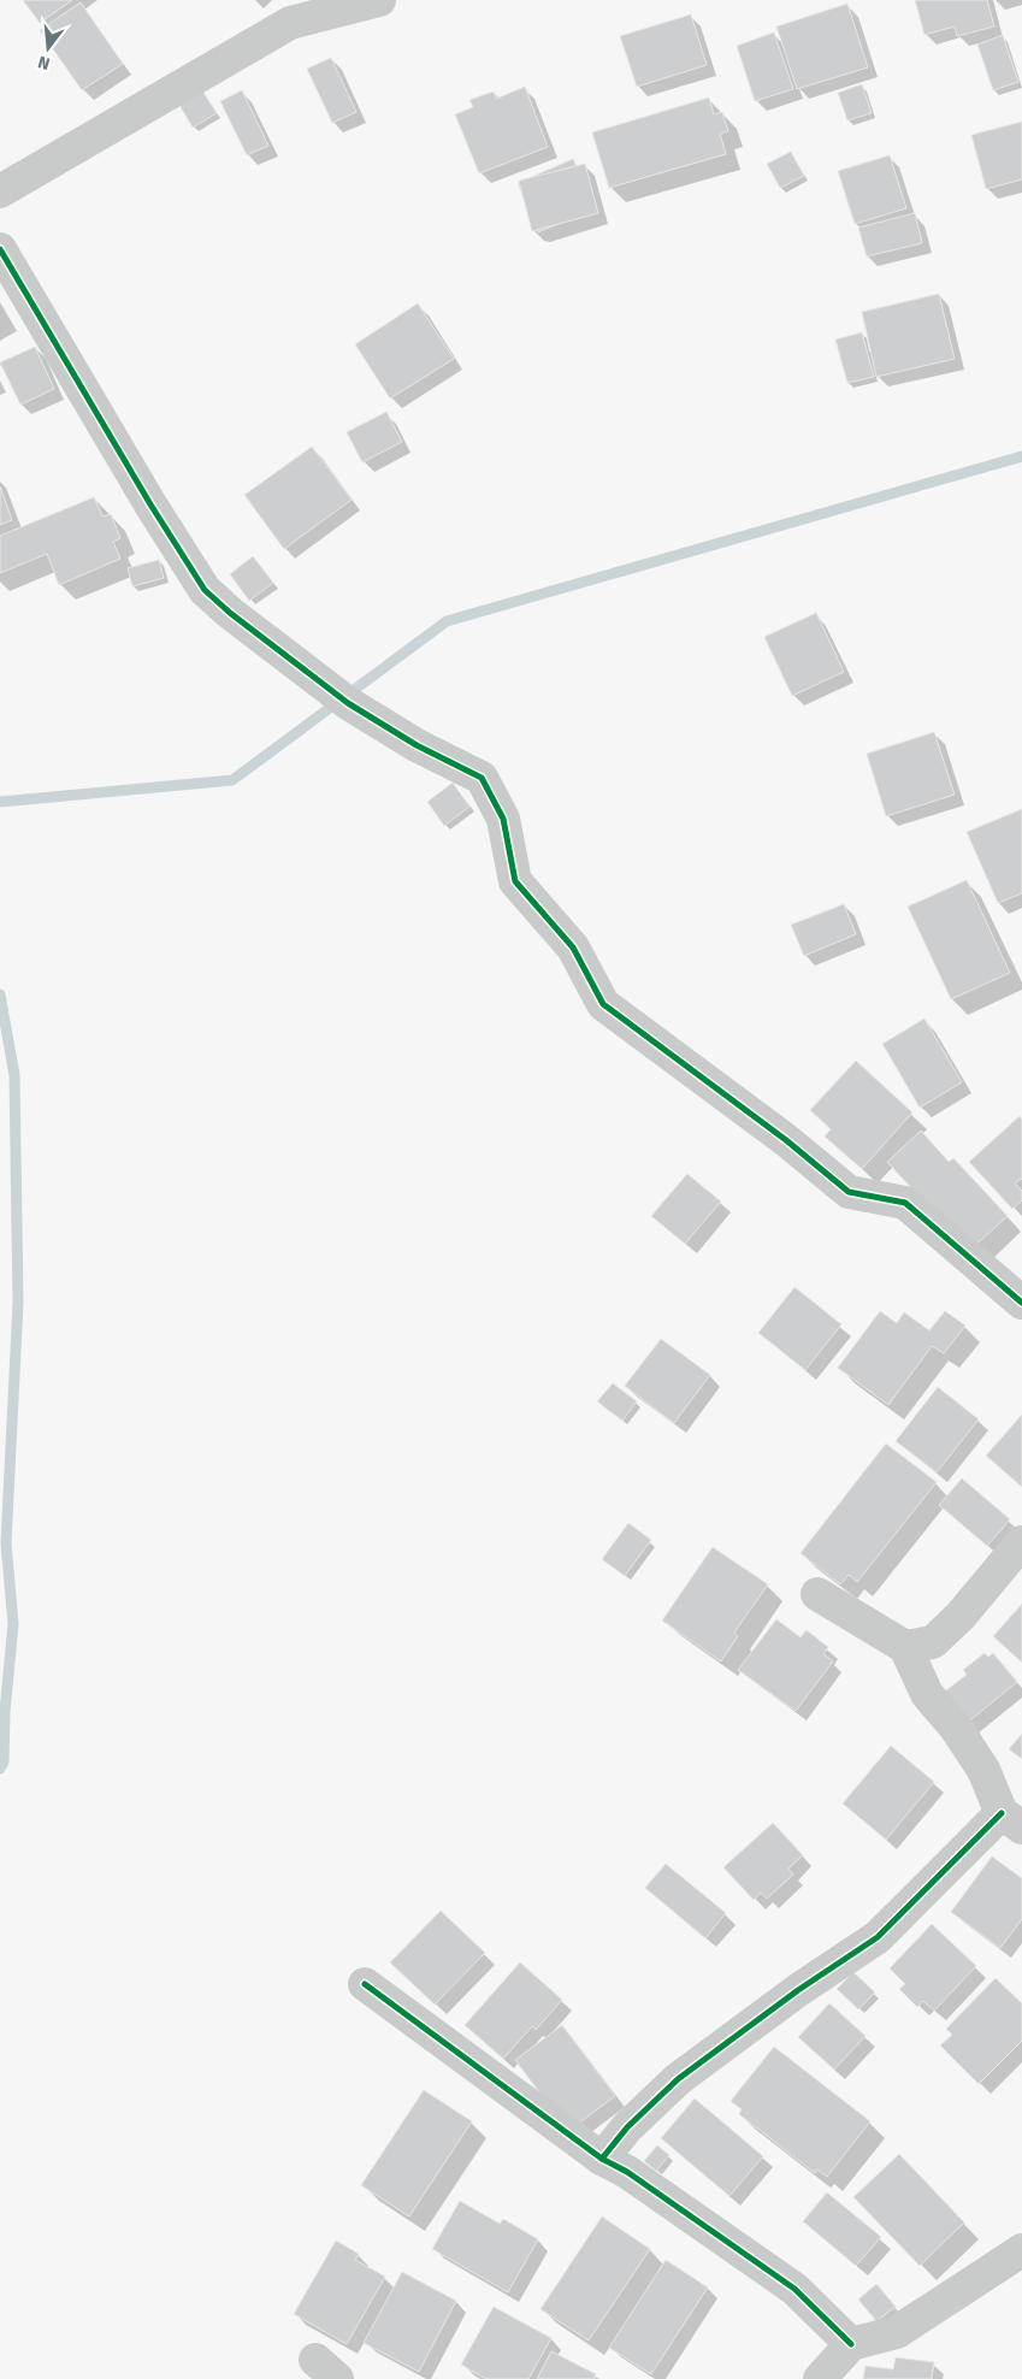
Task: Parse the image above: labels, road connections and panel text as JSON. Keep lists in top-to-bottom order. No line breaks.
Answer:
{"north":"bottom"}
